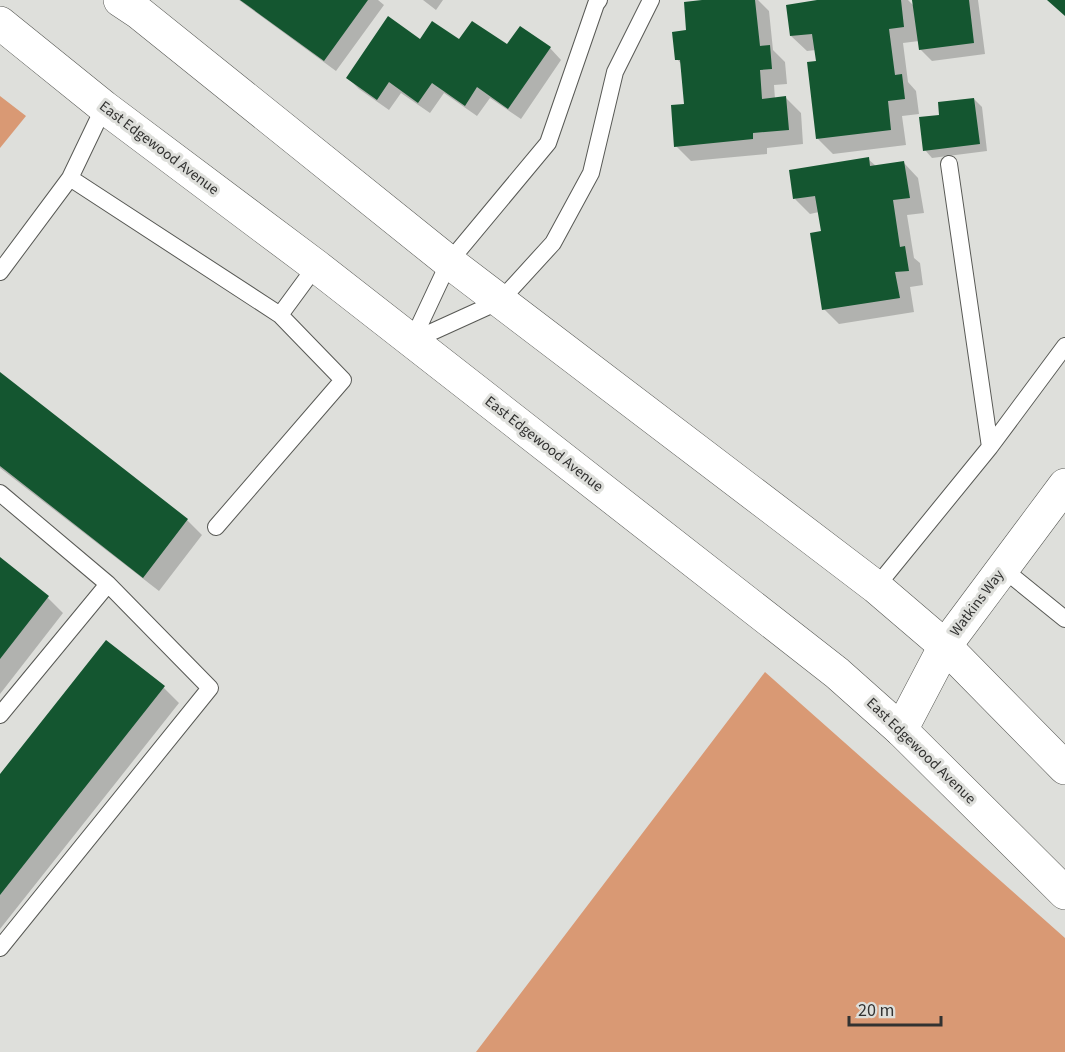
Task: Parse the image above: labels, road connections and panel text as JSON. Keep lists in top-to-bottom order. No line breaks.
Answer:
{"streets":{"main road":["East Edgewood Avenue","Watkins Way"]},"crossings":[["East Edgewood Avenue","Watkins Way"]],"scale_bar":"20 m"}
